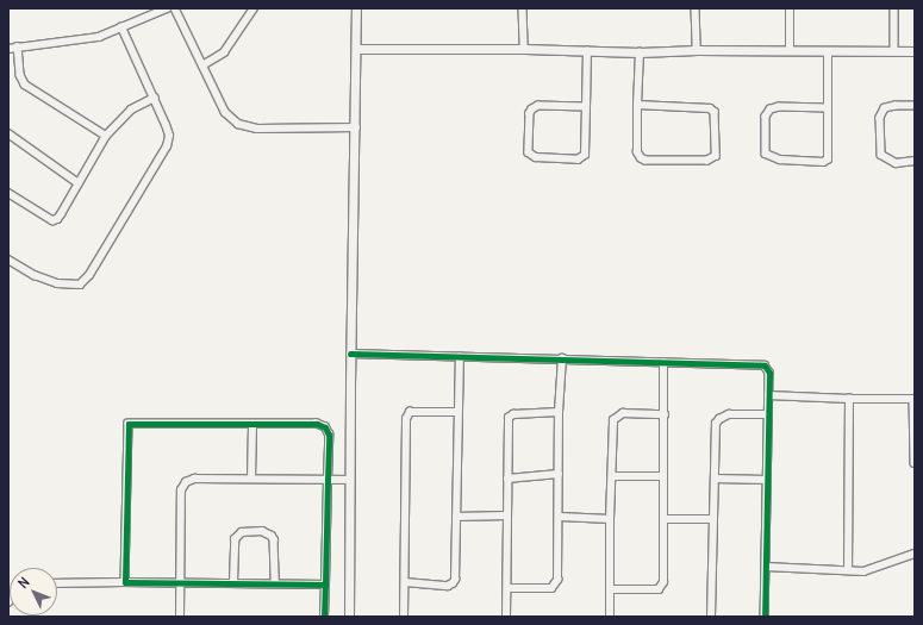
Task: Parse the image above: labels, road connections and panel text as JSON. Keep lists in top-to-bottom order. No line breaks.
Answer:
{"north":"top left"}
